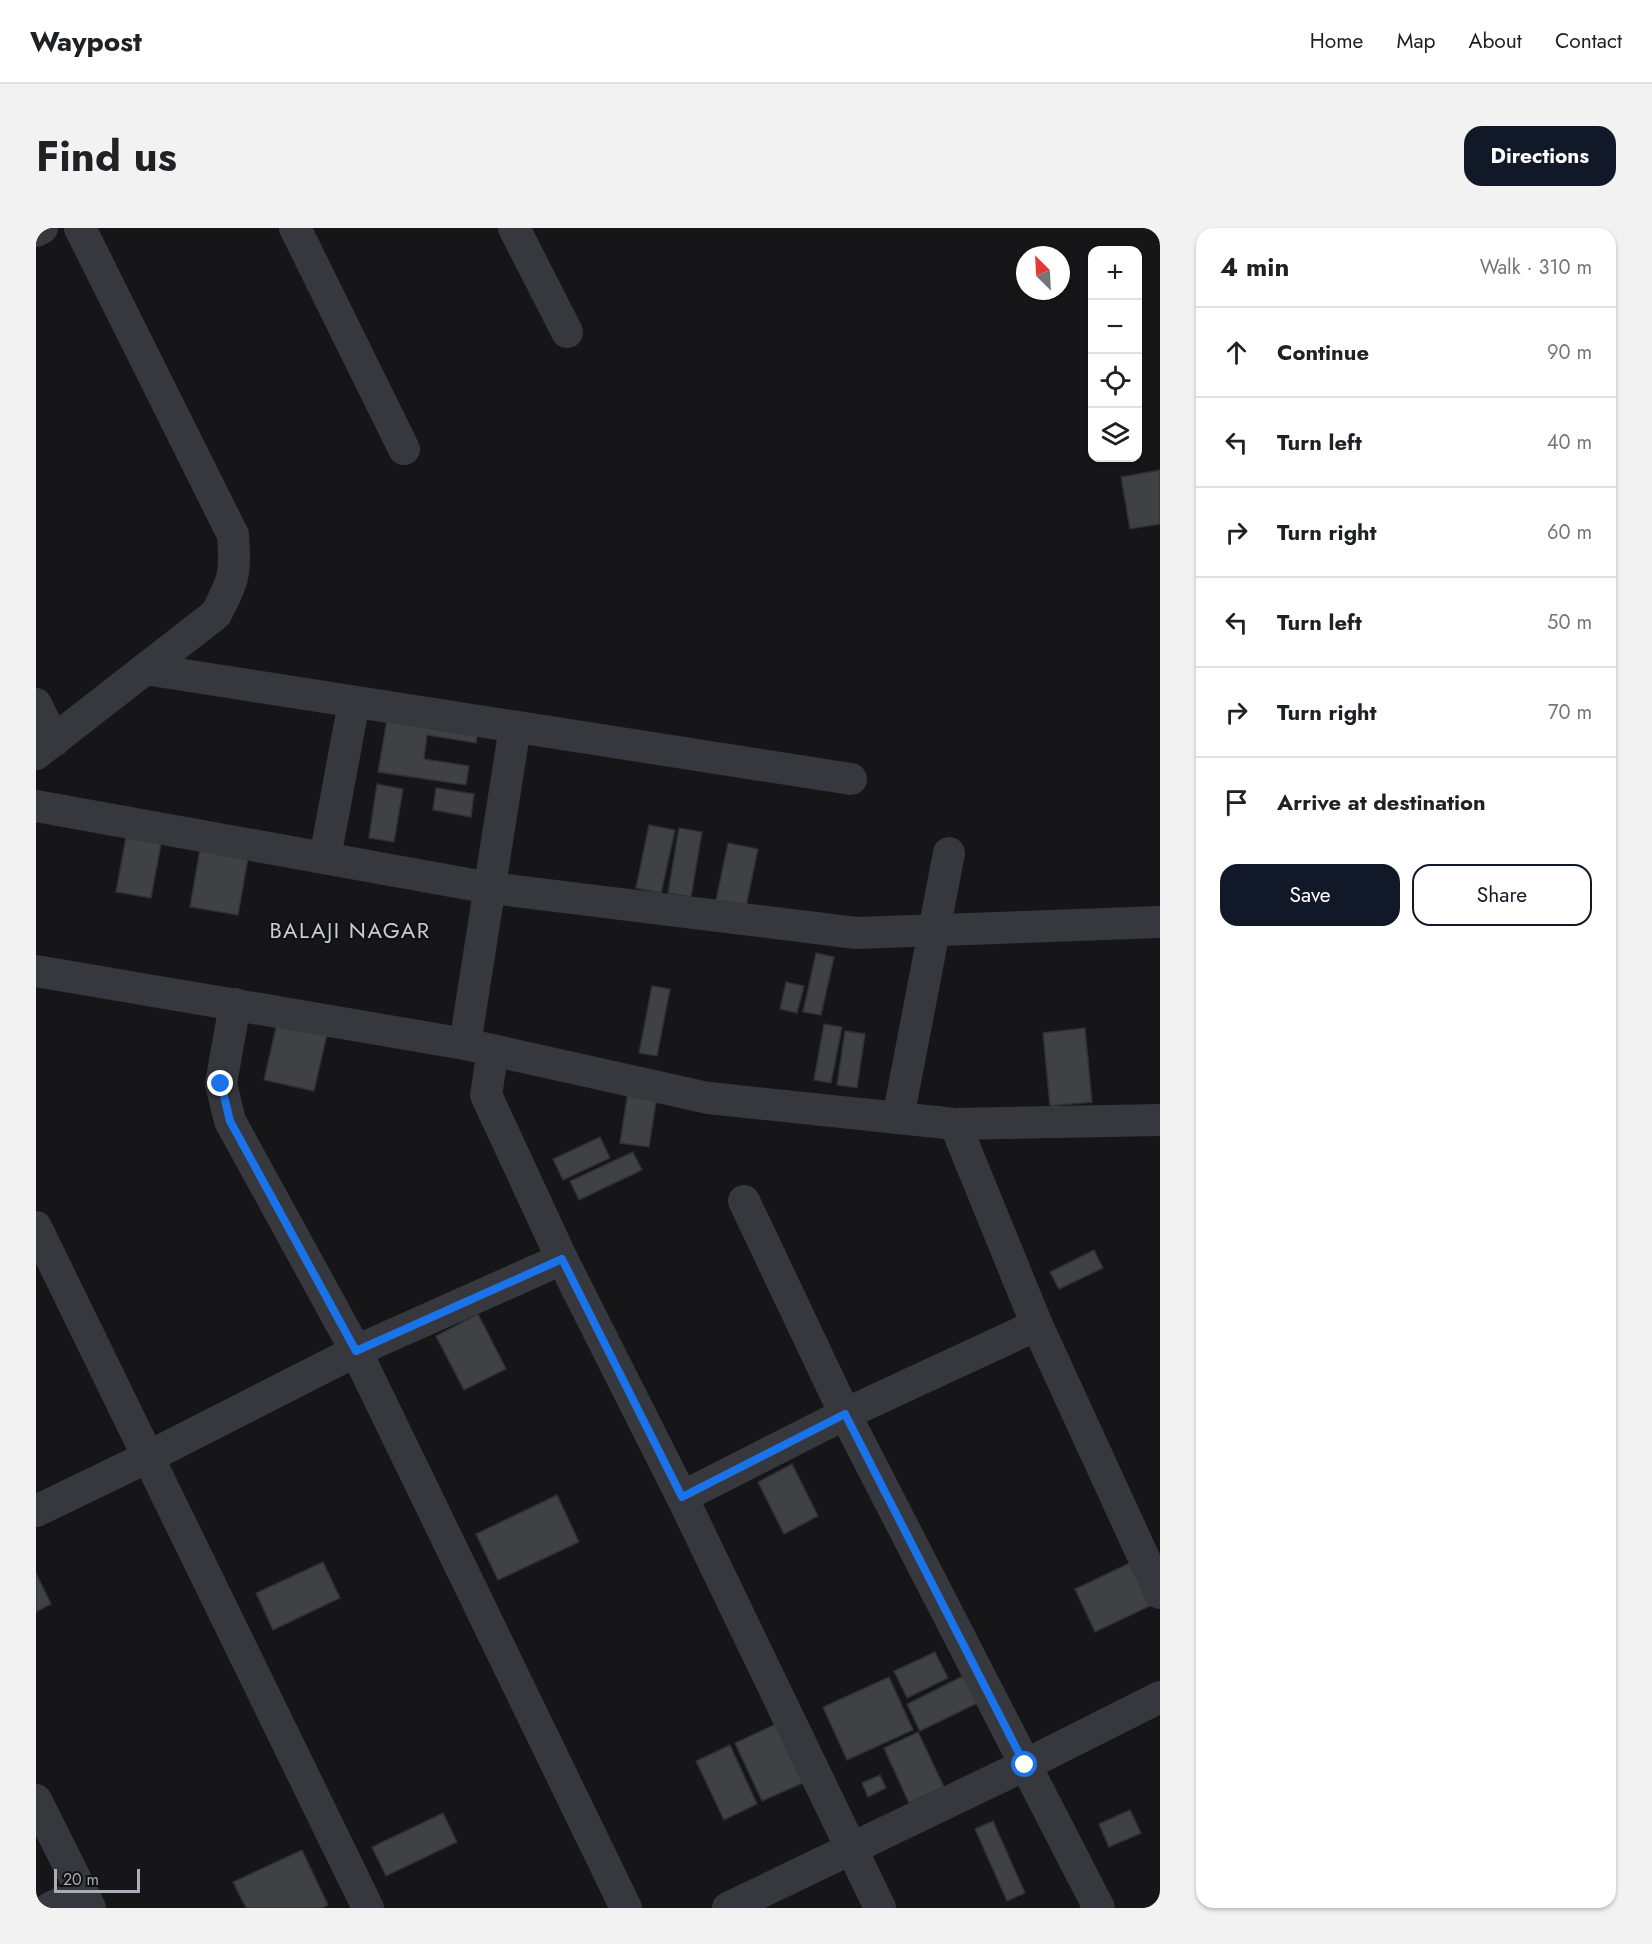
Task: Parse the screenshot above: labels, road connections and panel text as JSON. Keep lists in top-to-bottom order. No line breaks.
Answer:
{"districts":["BALAJI NAGAR"],"scale_bar":"20 m","north":"top left","page":{"header":"Waypost","nav":["Home","Map","About","Contact"],"title":"Find us","buttons":["Directions",["Save","Share"]],"heading":["4 min","Walk · 310 m"],"map_buttons":["+","−"],"list":[["Continue","90 m"],["Turn left","40 m"],["Turn right","60 m"],["Turn left","50 m"],["Turn right","70 m"],"Arrive at destination"],"scale":"20 m"}}
